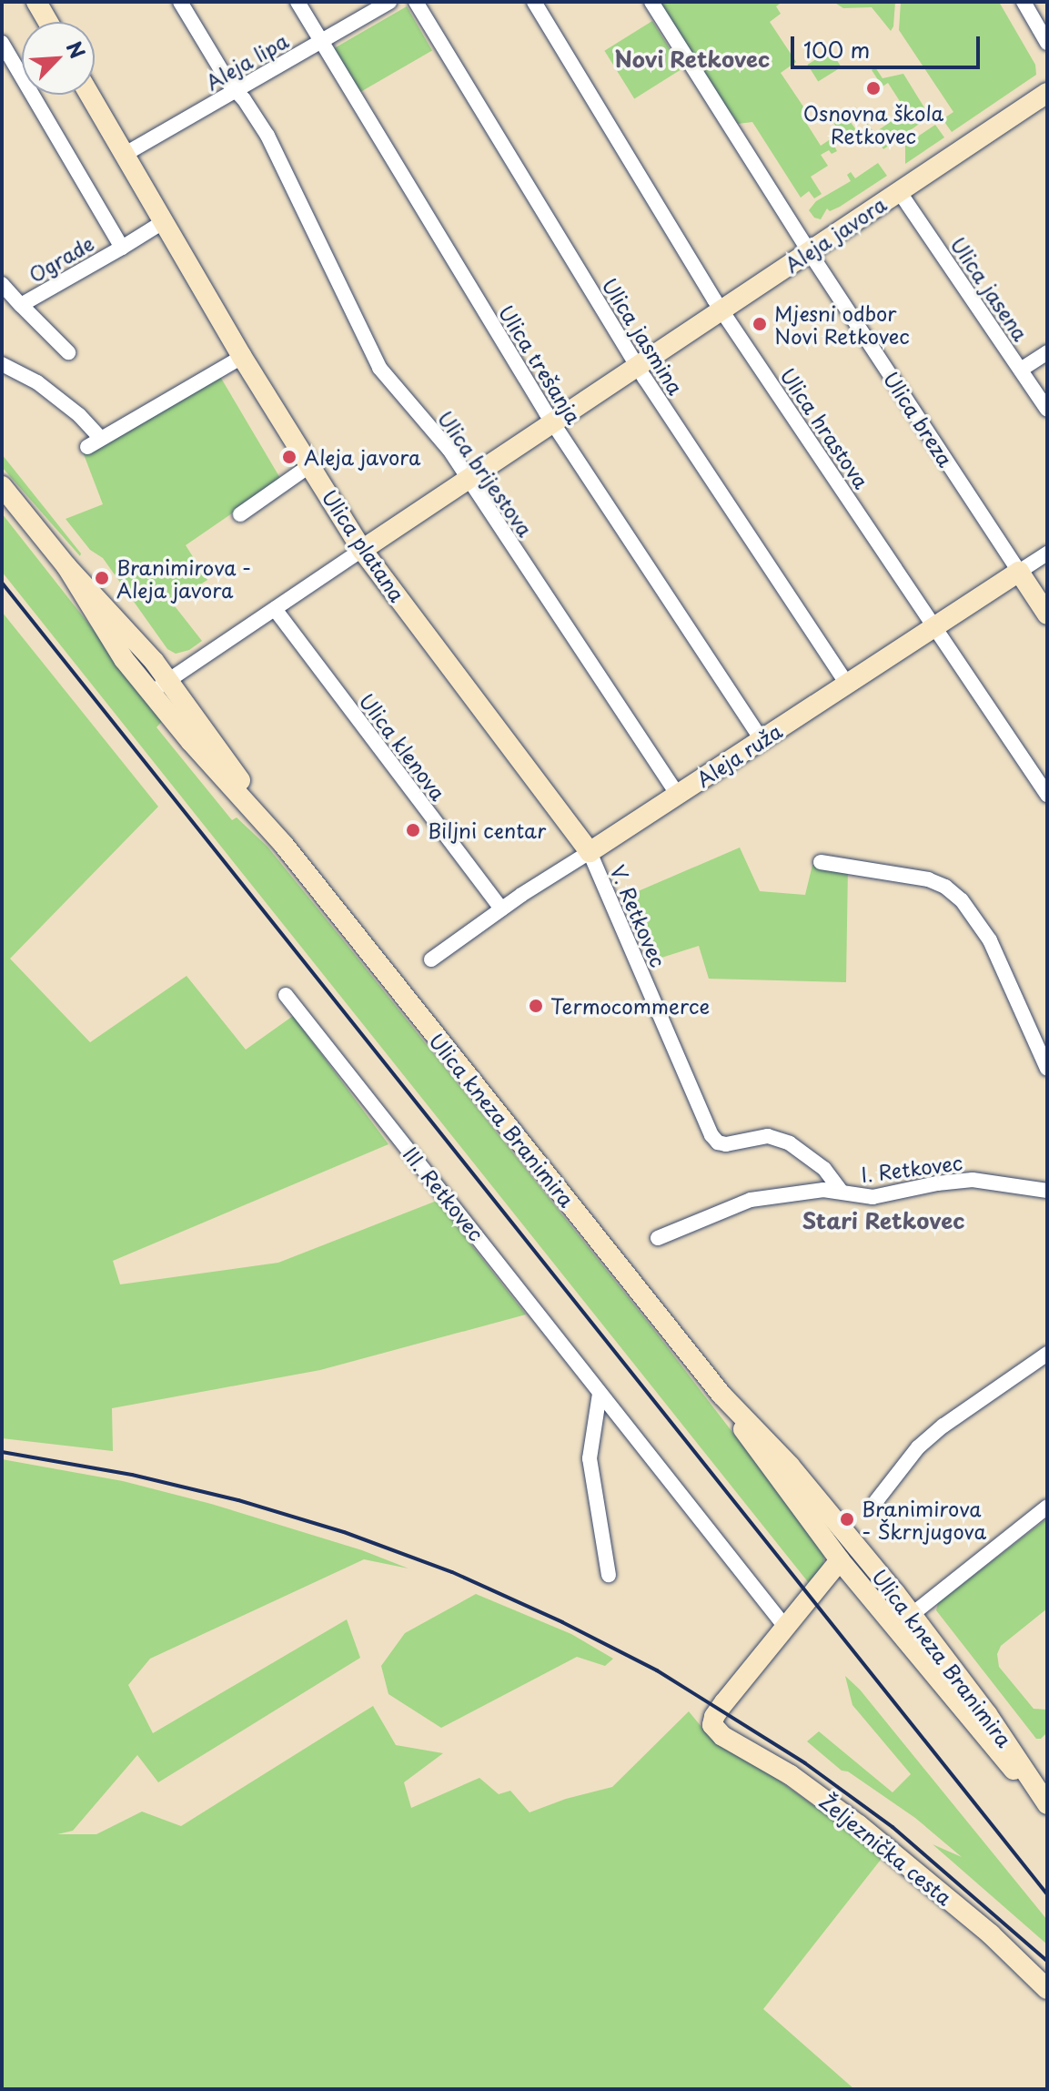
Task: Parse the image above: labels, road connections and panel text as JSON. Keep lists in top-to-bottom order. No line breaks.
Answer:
{"streets":{"street":["Aleja lipa","Aleja javora","Ograde","Ulica jasena","Ulica jasmina","Ulica trešanja","Ulica breza","Ulica hrastova","Ulica brijestova","Ulica platana","Ulica klenova","Aleja ruža","V. Retkovec","Ulica kneza Branimira","I. Retkovec","III. Retkovec","Željeznička cesta"]},"crossings":[["Aleja lipa","Ulica trešanja"],["Aleja lipa","Ulica brijestova"],["Aleja lipa","Ulica platana"],["Aleja javora","Ulica jasena"],["Aleja javora","Ulica jasmina"],["Aleja javora","Ulica trešanja"],["Aleja javora","Ulica breza"],["Aleja javora","Ulica hrastova"],["Aleja javora","Ulica brijestova"],["Aleja javora","Ulica platana"],["Aleja javora","Ulica klenova"],["Aleja javora","Ulica kneza Branimira"],["Ulica jasmina","Aleja ruža"],["Ulica trešanja","Aleja ruža"],["Ulica breza","Aleja ruža"],["Ulica hrastova","Aleja ruža"],["Ulica brijestova","Aleja ruža"],["Ulica platana","Aleja ruža"],["Ulica platana","V. Retkovec"],["Ulica klenova","Aleja ruža"],["Aleja ruža","V. Retkovec"],["V. Retkovec","I. Retkovec"],["III. Retkovec","Željeznička cesta"]],"districts":["Novi Retkovec","Stari Retkovec"],"places":["Osnovna škola Retkovec","Mjesni odbor Novi Retkovec","Aleja javora","Branimirova - Aleja javora","Biljni centar","Termocommerce","Branimirova - Škrnjugova"],"scale_bar":"100 m","north":"top right"}
